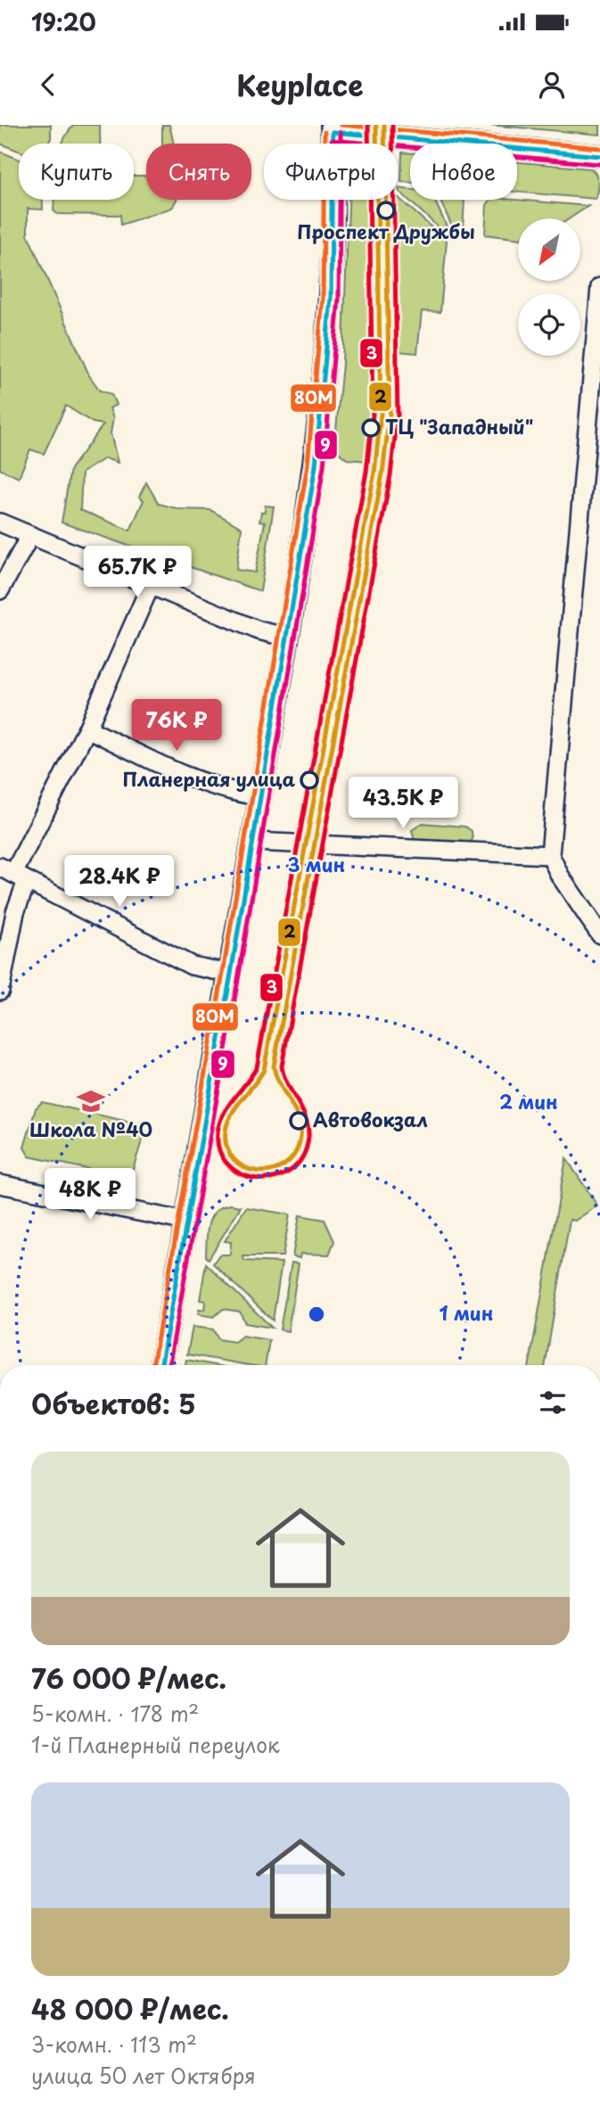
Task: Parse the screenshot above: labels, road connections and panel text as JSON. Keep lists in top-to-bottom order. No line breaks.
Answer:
{"places":{"other":["Проспект Дружбы","ТЦ \"Западный\"","Планерная улица","Автовокзал"],"school or university":["Школа №40"]},"lines":["tram line 2","tram line 3","transit line 80М","transit line 2","transit line 9"],"north":"bottom left","page":{"status":"19:20","header":"Keyplace","chip":["Купить","Снять","Фильтры","Новое"],"price":["65.7K ₽","76K ₽","43.5K ₽","28.4K ₽","48K ₽"],"heading":"Объектов: 5","list":[{"name":"76 000 ₽/мес.","note":"5-комн. · 178 m² · 1-й Планерный переулок"},{"name":"48 000 ₽/мес.","note":"3-комн. · 113 m² · улица 50 лет Октября"}]},"rings":["3 мин","2 мин","1 мин"]}
